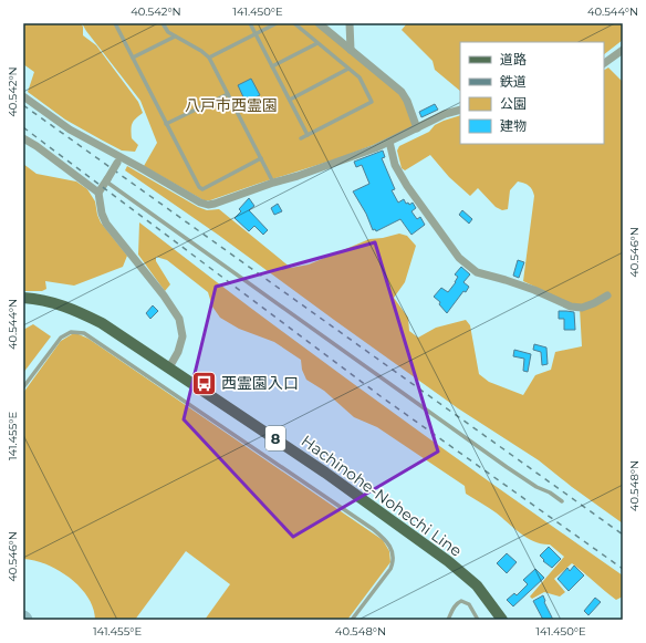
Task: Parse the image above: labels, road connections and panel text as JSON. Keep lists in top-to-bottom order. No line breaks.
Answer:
{"streets":{"main road":["8","Hachinohe-Nohechi Line"]},"parks":["八戸市西霊園"],"places":{"bus stop":["西霊園入口"]},"legend":["道路","鉄道","公園","建物"],"coordinates":["40.542°N","141.450°E","40.544°N","40.546°N","141.455°E","40.548°N"]}
